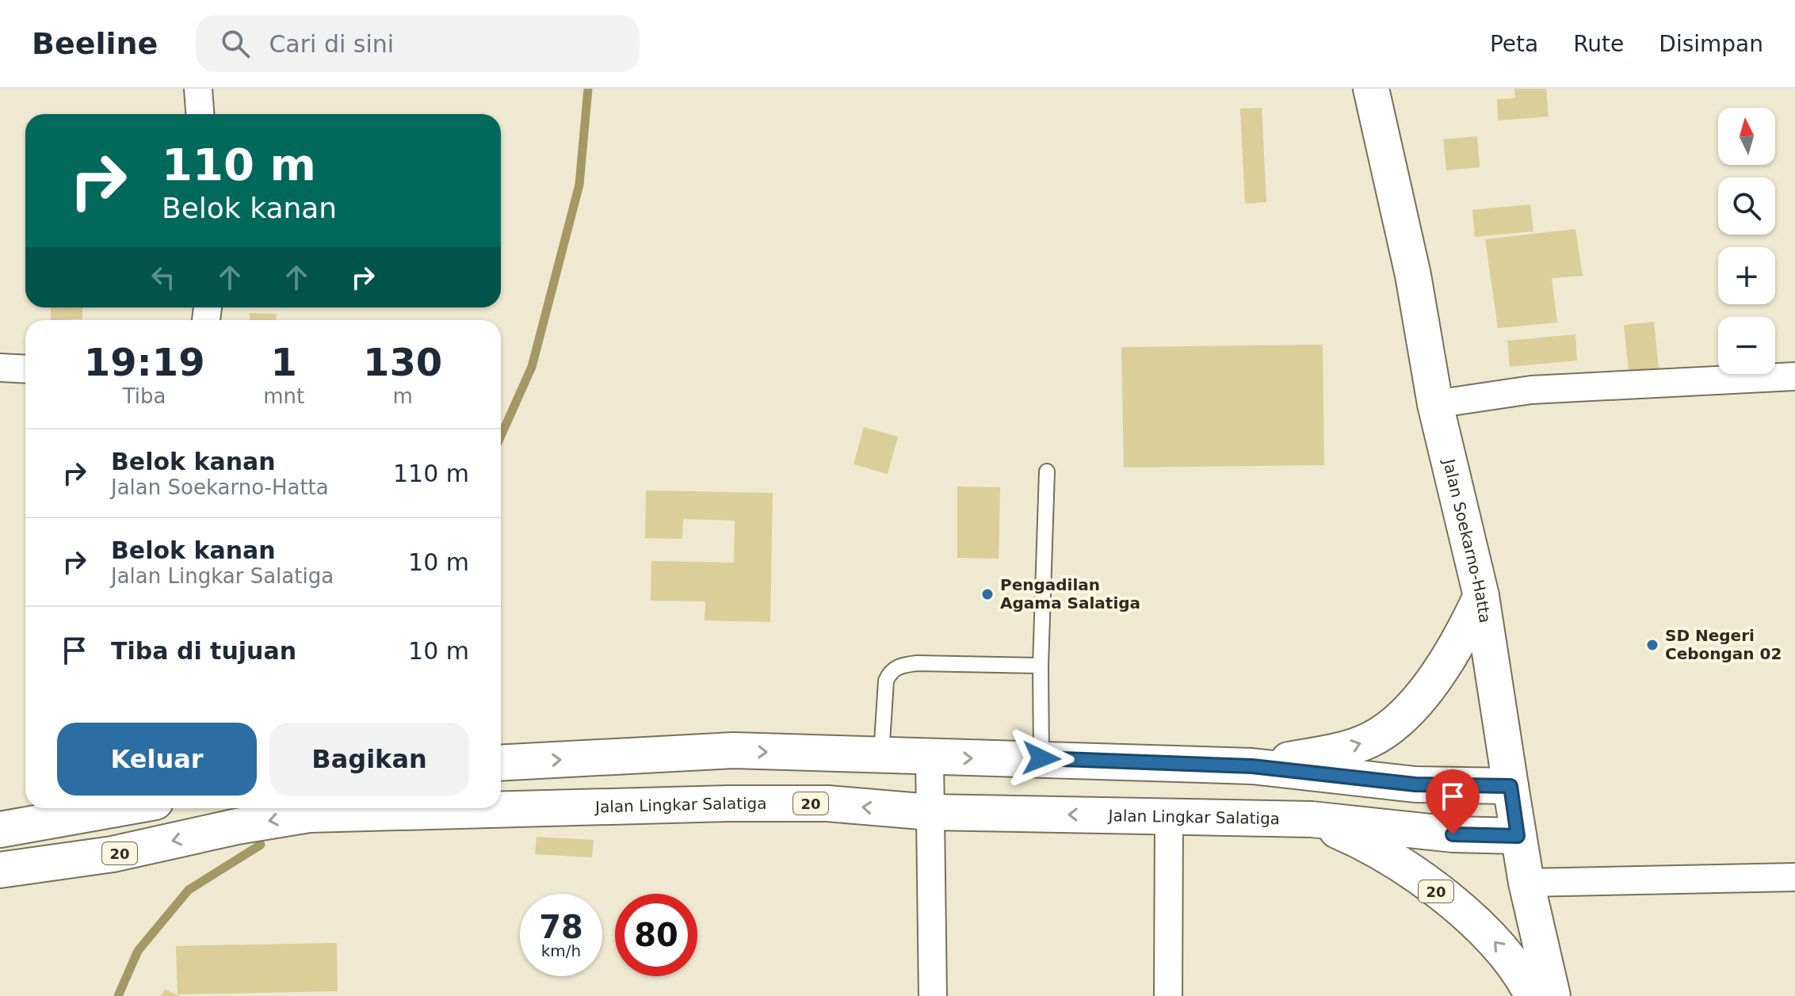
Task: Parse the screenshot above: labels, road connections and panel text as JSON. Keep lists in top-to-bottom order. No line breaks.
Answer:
{"streets":{"main road":["Jalan Soekarno-Hatta","20","Jalan Lingkar Salatiga"]},"crossings":[["Jalan Soekarno-Hatta","Jalan Lingkar Salatiga"],["20","Jalan Lingkar Salatiga"]],"places":["Pengadilan Agama Salatiga","SD Negeri Cebongan 02"],"north":"top","page":{"header":"Beeline","search":"Cari di sini","nav":["Peta","Rute","Disimpan"],"map_buttons":["+","−"],"turn":["110 m","Belok kanan"],"eta":["19:19","Tiba","1","mnt","130","m"],"list":[{"name":"Belok kanan","note":"Jalan Soekarno-Hatta","value":"110 m"},{"name":"Belok kanan","note":"Jalan Lingkar Salatiga","value":"10 m"},{"name":"Tiba di tujuan","value":"10 m"}],"buttons":["Keluar","Bagikan"],"speed":"78 km/h","limit":"80"}}
